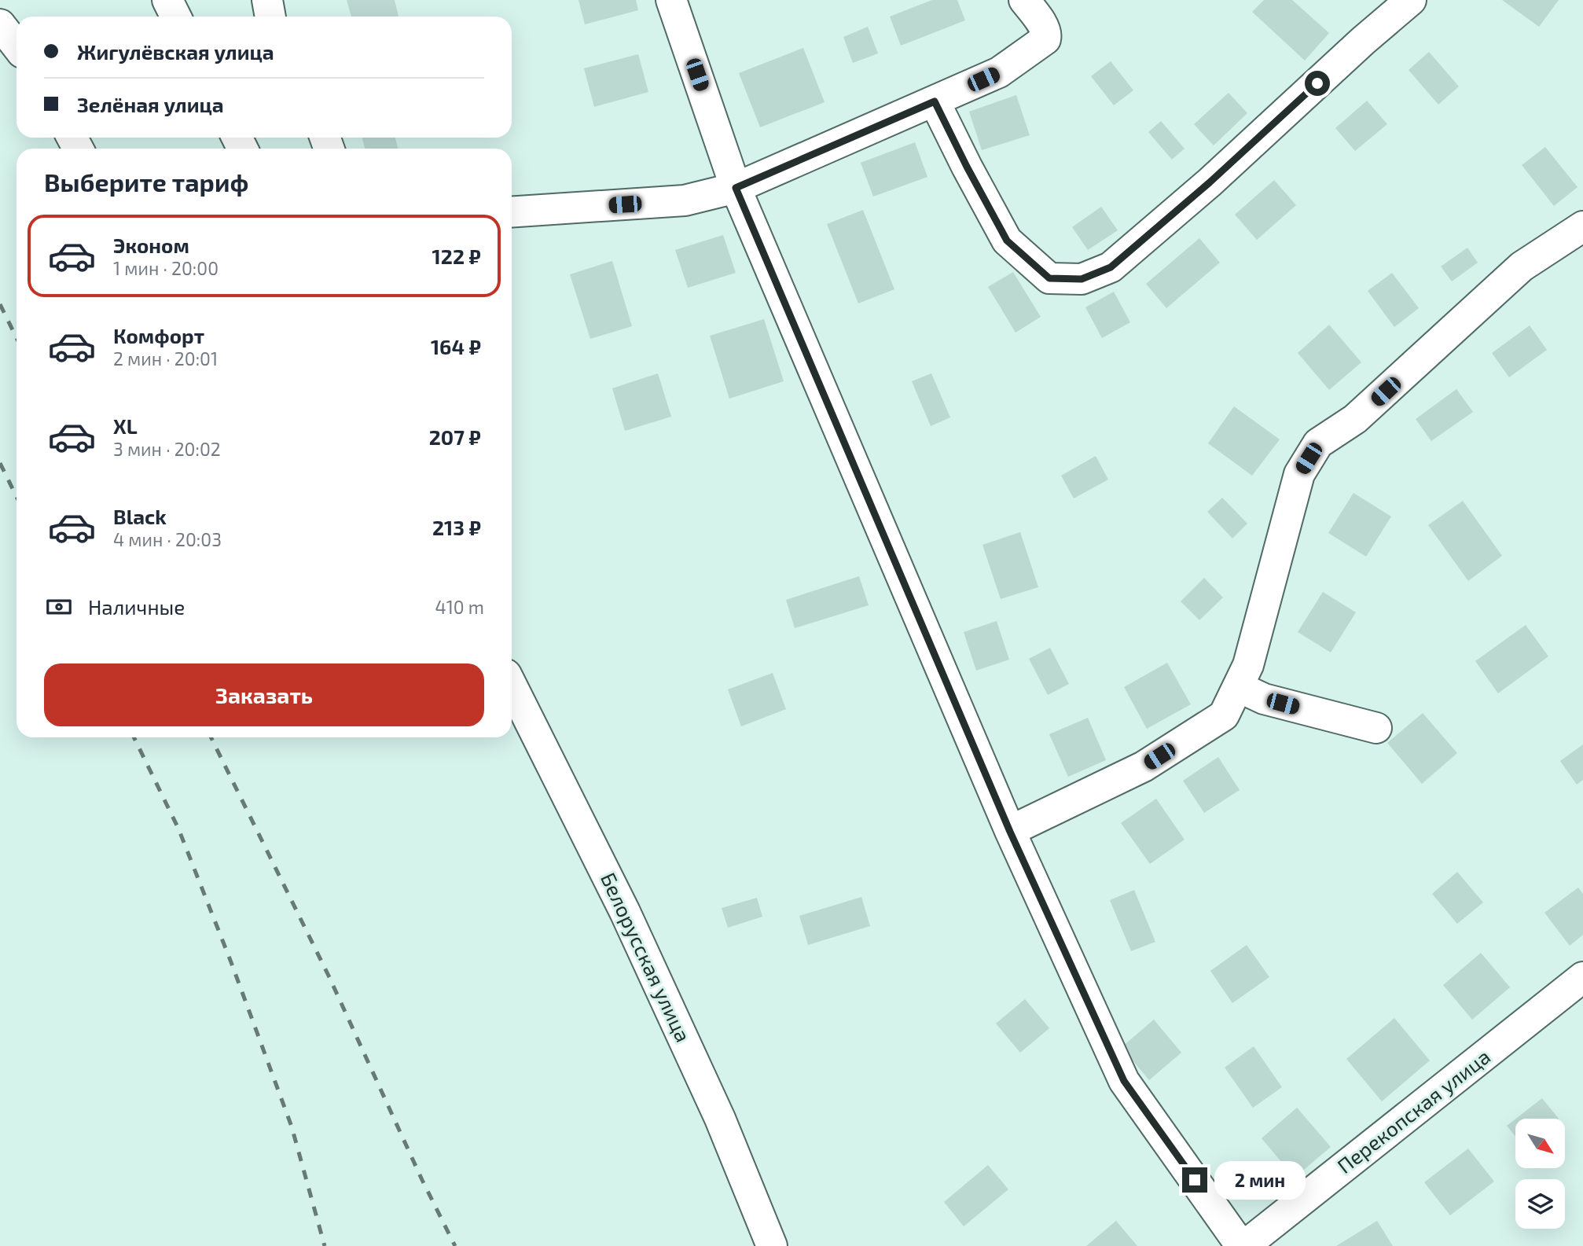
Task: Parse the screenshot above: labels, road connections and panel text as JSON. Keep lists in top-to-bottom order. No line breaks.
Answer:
{"streets":{"street":["Белорусская улица","Перекопская улица"]},"north":"bottom right","page":{"banner":["Жигулёвская улица","Зелёная улица"],"heading":"Выберите тариф","list":[{"name":"Эконом","note":"1 мин · 20:00","value":"122 ₽"},{"name":"Комфорт","note":"2 мин · 20:01","value":"164 ₽"},{"name":"XL","note":"3 мин · 20:02","value":"207 ₽"},{"name":"Black","note":"4 мин · 20:03","value":"213 ₽"}],"pay":["Наличные","410 m"],"buttons":"Заказать","bubble":"2 мин"}}
